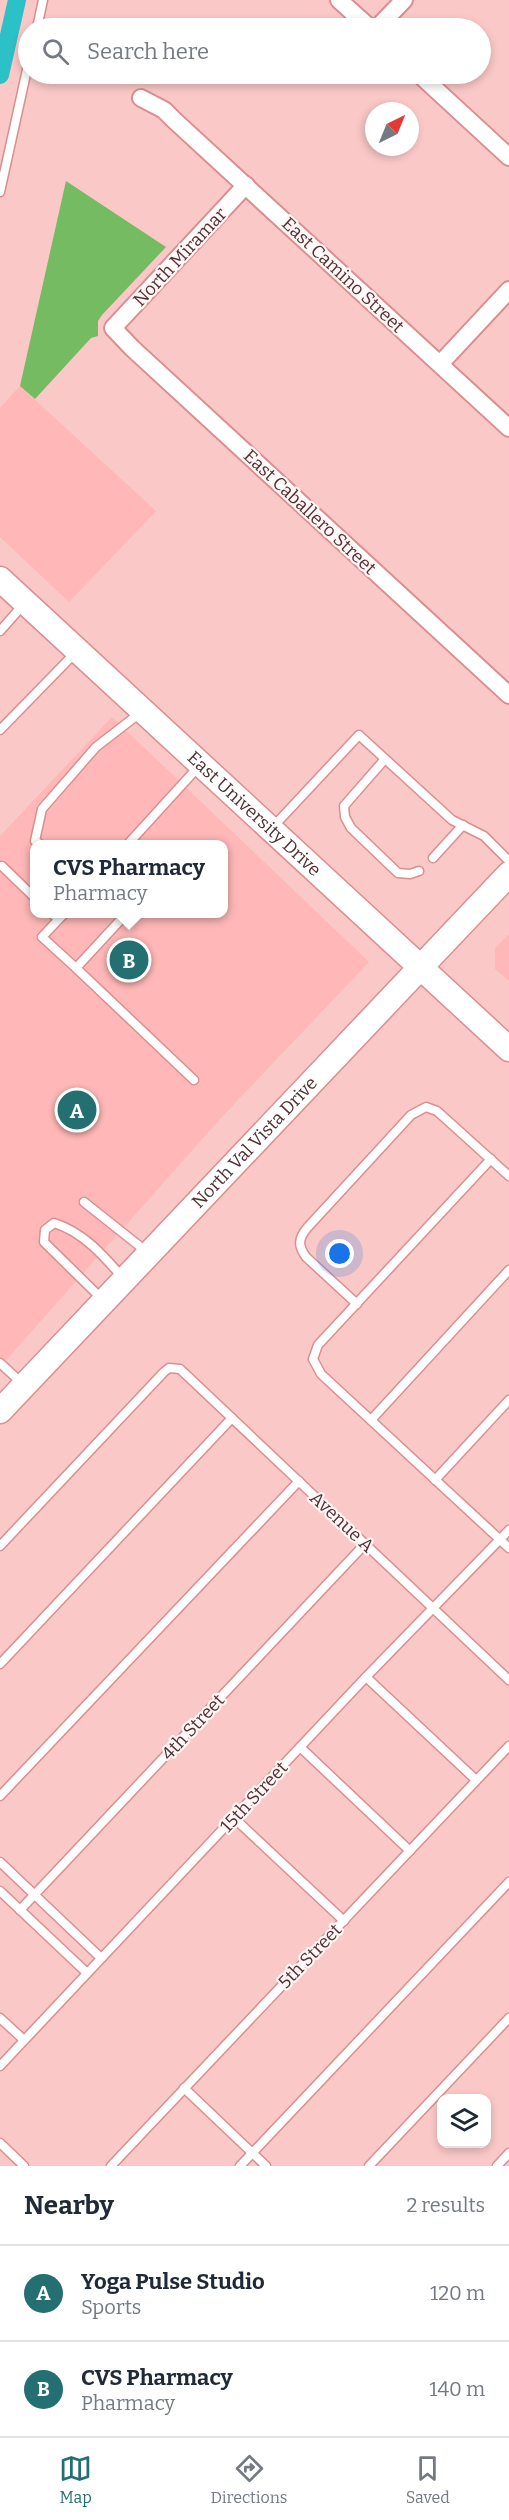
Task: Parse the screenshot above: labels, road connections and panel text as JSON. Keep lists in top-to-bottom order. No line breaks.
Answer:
{"streets":{"main road":["East University Drive","North Val Vista Drive"],"street":["North Miramar","East Camino Street","East Caballero Street"],"lane":["Avenue A","4th Street","15th Street","5th Street"]},"crossings":[["North Miramar","East Camino Street"],["North Miramar","East Caballero Street"],["East University Drive","North Val Vista Drive"],["Avenue A","4th Street"],["Avenue A","15th Street"]],"north":"top right","page":{"search":"Search here","popup":["CVS Pharmacy","Pharmacy"],"pins":["B","A"],"heading":["Nearby","2 results"],"list":[{"mark":"A","name":"Yoga Pulse Studio","note":"Sports","value":"120 m"},{"mark":"B","name":"CVS Pharmacy","note":"Pharmacy","value":"140 m"}],"nav":["Map","Directions","Saved"]}}
